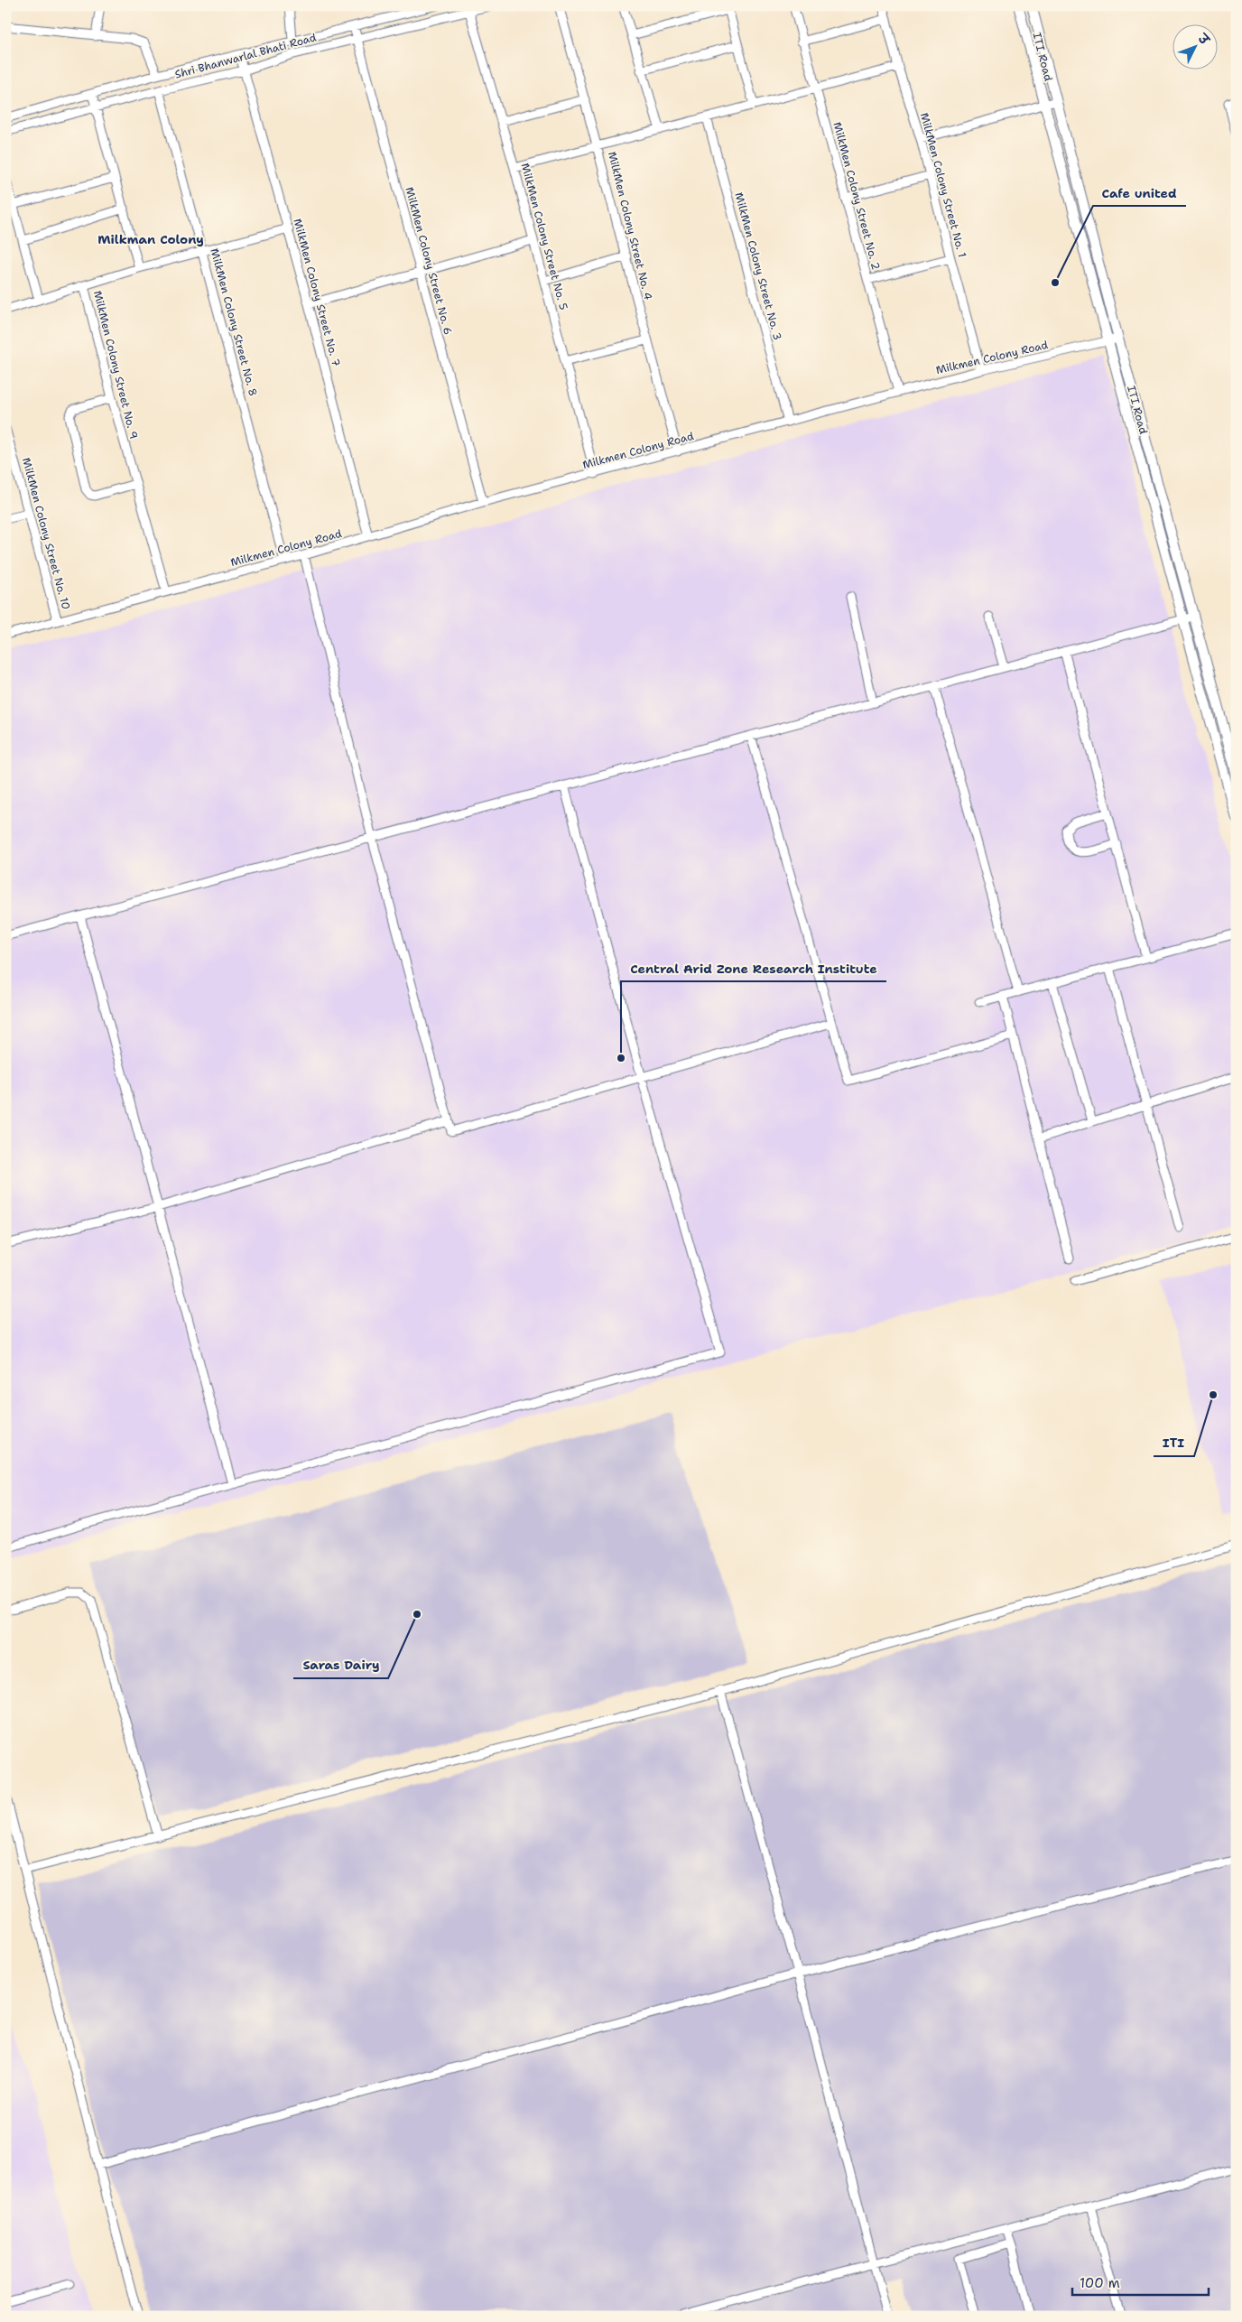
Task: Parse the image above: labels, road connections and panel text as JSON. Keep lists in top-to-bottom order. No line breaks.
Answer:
{"streets":{"street":["Shri Bhanwarlal Bhati Road","ITI Road","MilkMen Colony Street No. 1","MilkMen Colony Street No. 2","MilkMen Colony Street No. 4","MilkMen Colony Street No. 5","MilkMen Colony Street No. 6","MilkMen Colony Street No. 3","MilkMen Colony Street No. 7","MilkMen Colony Street No. 8","Milkmen Colony Road","MilkMen Colony Street No. 9","MilkMen Colony Street No. 10"]},"crossings":[["Shri Bhanwarlal Bhati Road","MilkMen Colony Street No. 5"],["Shri Bhanwarlal Bhati Road","MilkMen Colony Street No. 6"],["Shri Bhanwarlal Bhati Road","MilkMen Colony Street No. 7"],["Shri Bhanwarlal Bhati Road","MilkMen Colony Street No. 8"],["ITI Road","Milkmen Colony Road"],["MilkMen Colony Street No. 1","Milkmen Colony Road"],["MilkMen Colony Street No. 2","Milkmen Colony Road"],["MilkMen Colony Street No. 4","Milkmen Colony Road"],["MilkMen Colony Street No. 5","Milkmen Colony Road"],["MilkMen Colony Street No. 6","Milkmen Colony Road"],["MilkMen Colony Street No. 3","Milkmen Colony Road"],["MilkMen Colony Street No. 7","Milkmen Colony Road"],["MilkMen Colony Street No. 8","Milkmen Colony Road"],["Milkmen Colony Road","MilkMen Colony Street No. 9"],["Milkmen Colony Road","MilkMen Colony Street No. 10"]],"districts":["Milkman Colony"],"places":["Cafe united","Central Arid Zone Research Institute","ITI","Saras Dairy"],"scale_bar":"100 m","north":"top right"}
